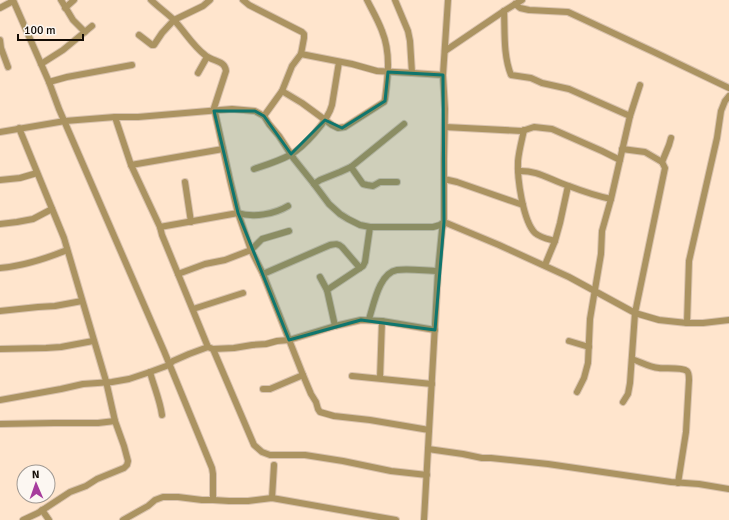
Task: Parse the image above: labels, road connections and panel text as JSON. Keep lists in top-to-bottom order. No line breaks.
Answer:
{"scale_bar":"100 m","north":"top"}
